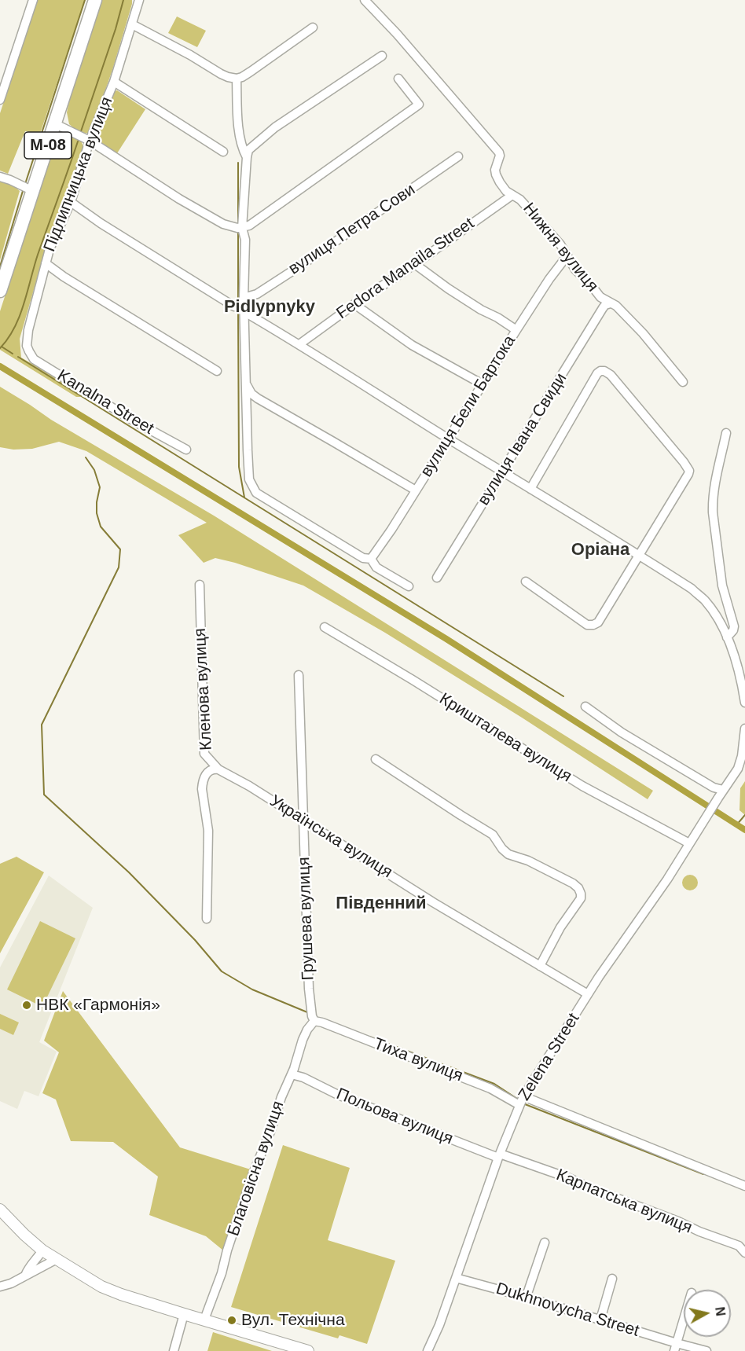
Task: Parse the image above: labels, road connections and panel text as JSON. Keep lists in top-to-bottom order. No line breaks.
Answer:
{"streets":{"highway":["М-08"],"street":["Підлипницька вулиця","вулиця Петра Сови","Нижня вулиця","Fedora Manaila Street","Kanalna Street","вулиця Бели Бартока","вулиця Івана Свиди","Кленова вулиця","Кришталева вулиця","Українська вулиця","Грушева вулиця","Zelena Street","Тиха вулиця","Польова вулиця","Благовісна вулиця","Карпатська вулиця","Dukhnovycha Street"]},"crossings":[["Підлипницька вулиця","Kanalna Street"],["Нижня вулиця","Fedora Manaila Street"],["Нижня вулиця","вулиця Бели Бартока"],["Нижня вулиця","вулиця Івана Свиди"],["Кленова вулиця","Українська вулиця"],["Кришталева вулиця","Zelena Street"],["Українська вулиця","Грушева вулиця"],["Українська вулиця","Zelena Street"],["Грушева вулиця","Тиха вулиця"],["Грушева вулиця","Благовісна вулиця"],["Zelena Street","Тиха вулиця"],["Zelena Street","Польова вулиця"],["Zelena Street","Карпатська вулиця"],["Zelena Street","Dukhnovycha Street"],["Тиха вулиця","Благовісна вулиця"],["Польова вулиця","Благовісна вулиця"],["Польова вулиця","Карпатська вулиця"]],"districts":["Pidlypnyky","Оріана","Південний"],"places":["НВК «Гармонія»","Вул. Технічна"],"north":"right"}
